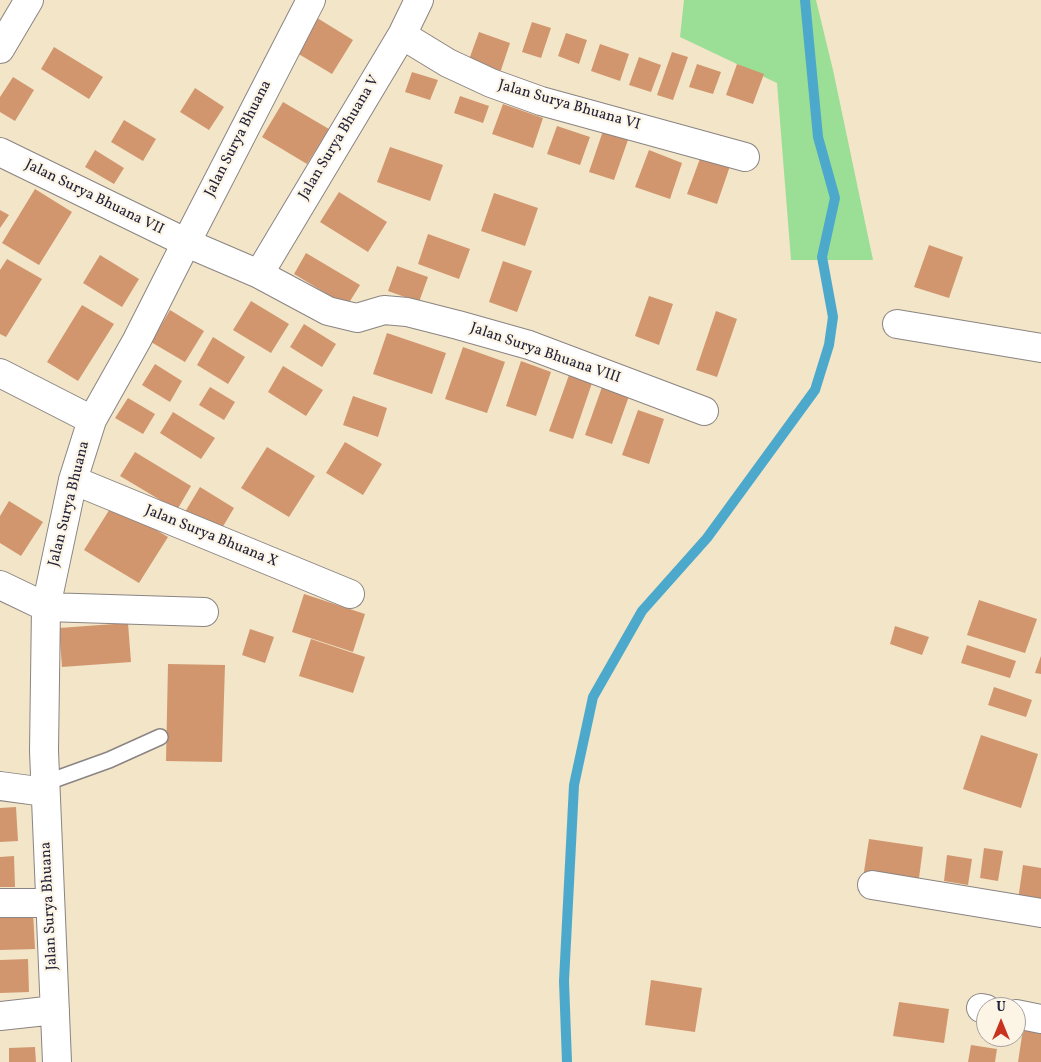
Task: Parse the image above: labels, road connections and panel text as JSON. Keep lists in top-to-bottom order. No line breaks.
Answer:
{"streets":{"street":["Jalan Surya Bhuana VI","Jalan Surya Bhuana V","Jalan Surya Bhuana","Jalan Surya Bhuana VII","Jalan Surya Bhuana VIII","Jalan Surya Bhuana X"]},"crossings":[["Jalan Surya Bhuana VI","Jalan Surya Bhuana V"],["Jalan Surya Bhuana V","Jalan Surya Bhuana VIII"],["Jalan Surya Bhuana","Jalan Surya Bhuana VII"],["Jalan Surya Bhuana","Jalan Surya Bhuana VIII"],["Jalan Surya Bhuana","Jalan Surya Bhuana X"],["Jalan Surya Bhuana VII","Jalan Surya Bhuana VIII"]],"north":"top"}
